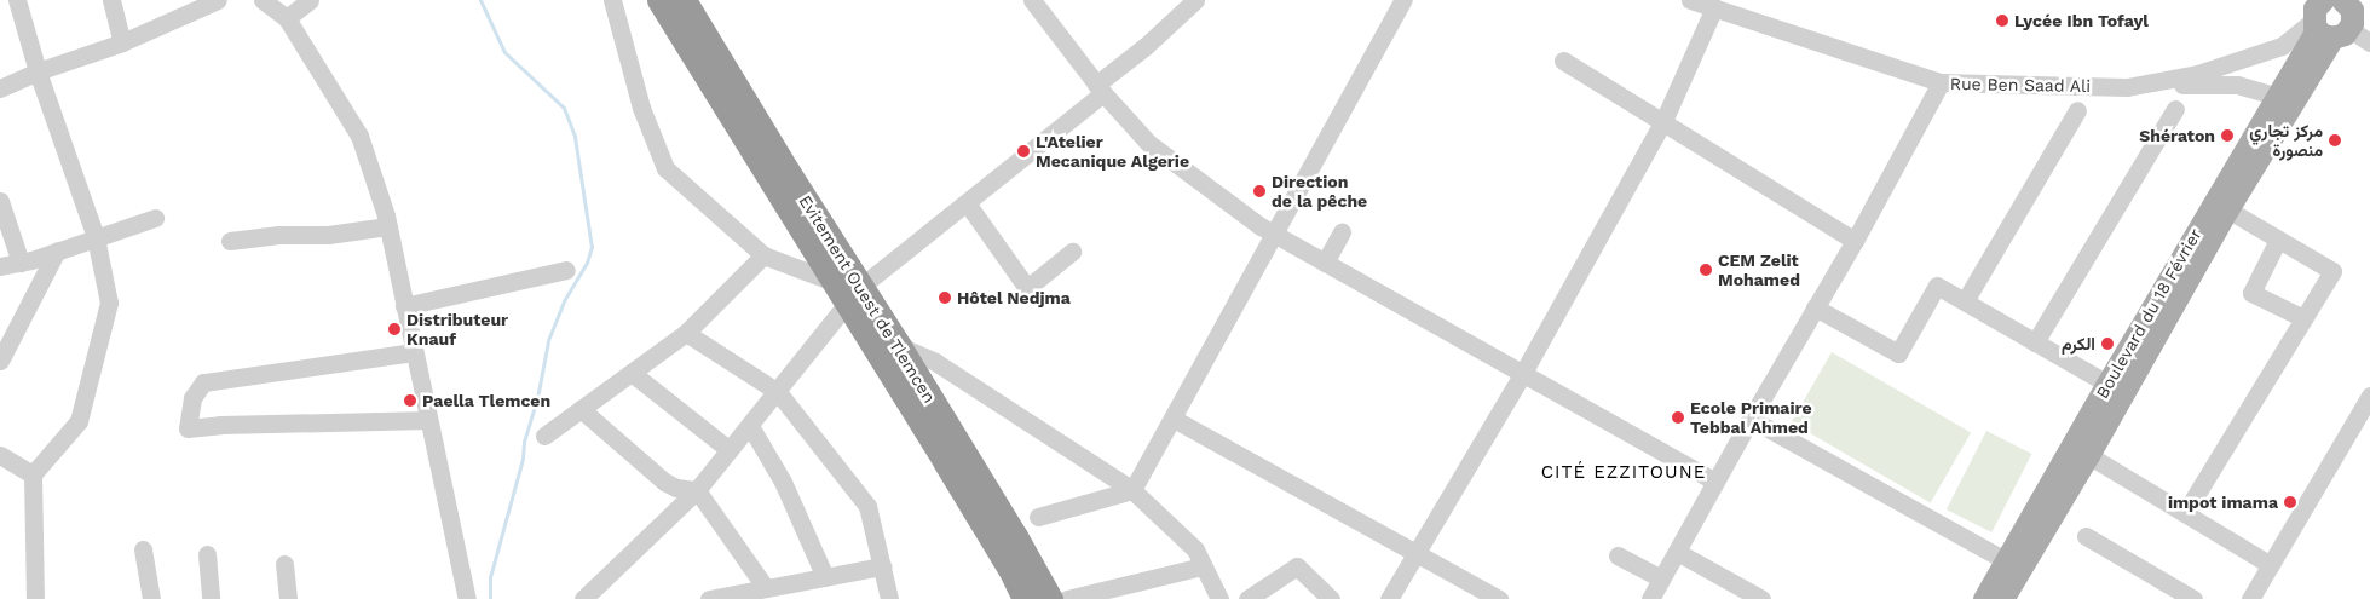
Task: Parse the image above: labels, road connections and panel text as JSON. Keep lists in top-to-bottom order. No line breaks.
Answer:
{"streets":{"highway":["Evitement Ouest de Tlemcen"],"main road":["Boulevard du 18 Février"],"street":["Rue Ben Saad Ali"]},"crossings":[["Rue Ben Saad Ali","Boulevard du 18 Février"]],"districts":["CITÉ EZZITOUNE"],"places":["Lycée Ibn Tofayl","Shératon","مركز تجاري منصورة","L'Atelier Mecanique Algerie","Direction de la pêche","CEM Zelit Mohamed","Hôtel Nedjma","Distributeur Knauf","الكرم","Paella Tlemcen","Ecole Primaire Tebbal Ahmed","impot imama"]}
